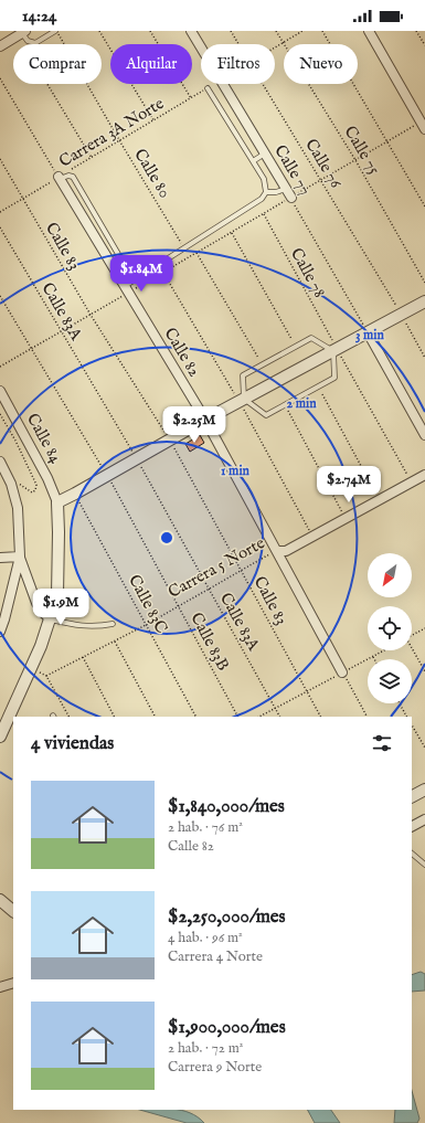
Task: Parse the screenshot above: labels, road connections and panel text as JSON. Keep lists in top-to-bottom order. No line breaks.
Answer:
{"streets":{"street":["Calle 77","Calle 82","Calle 84","Carrera 5 Norte"],"path":["Carrera 3A Norte","Calle 75","Calle 76","Calle 80","Calle 83","Calle 78","Calle 83A","Calle 83C","Calle 83B"]},"crossings":[["Carrera 3A Norte","Calle 80"],["Carrera 3A Norte","Calle 83"],["Carrera 3A Norte","Calle 82"],["Calle 83","Carrera 5 Norte"],["Calle 78","Carrera 5 Norte"],["Calle 83A","Carrera 5 Norte"],["Calle 82","Carrera 5 Norte"],["Carrera 5 Norte","Calle 83C"],["Carrera 5 Norte","Calle 83B"]],"north":"bottom left","page":{"status":"14:24","chip":["Comprar","Alquilar","Filtros","Nuevo"],"price":["$1.84M","$2.25M","$2.74M","$1.9M"],"heading":"4 viviendas","list":[{"name":"$1,840,000/mes","note":"2 hab. · 76 m² · Calle 82"},{"name":"$2,250,000/mes","note":"4 hab. · 96 m² · Carrera 4 Norte"},{"name":"$1,900,000/mes","note":"2 hab. · 72 m² · Carrera 9 Norte"}]},"rings":["3 min","2 min","1 min"]}
